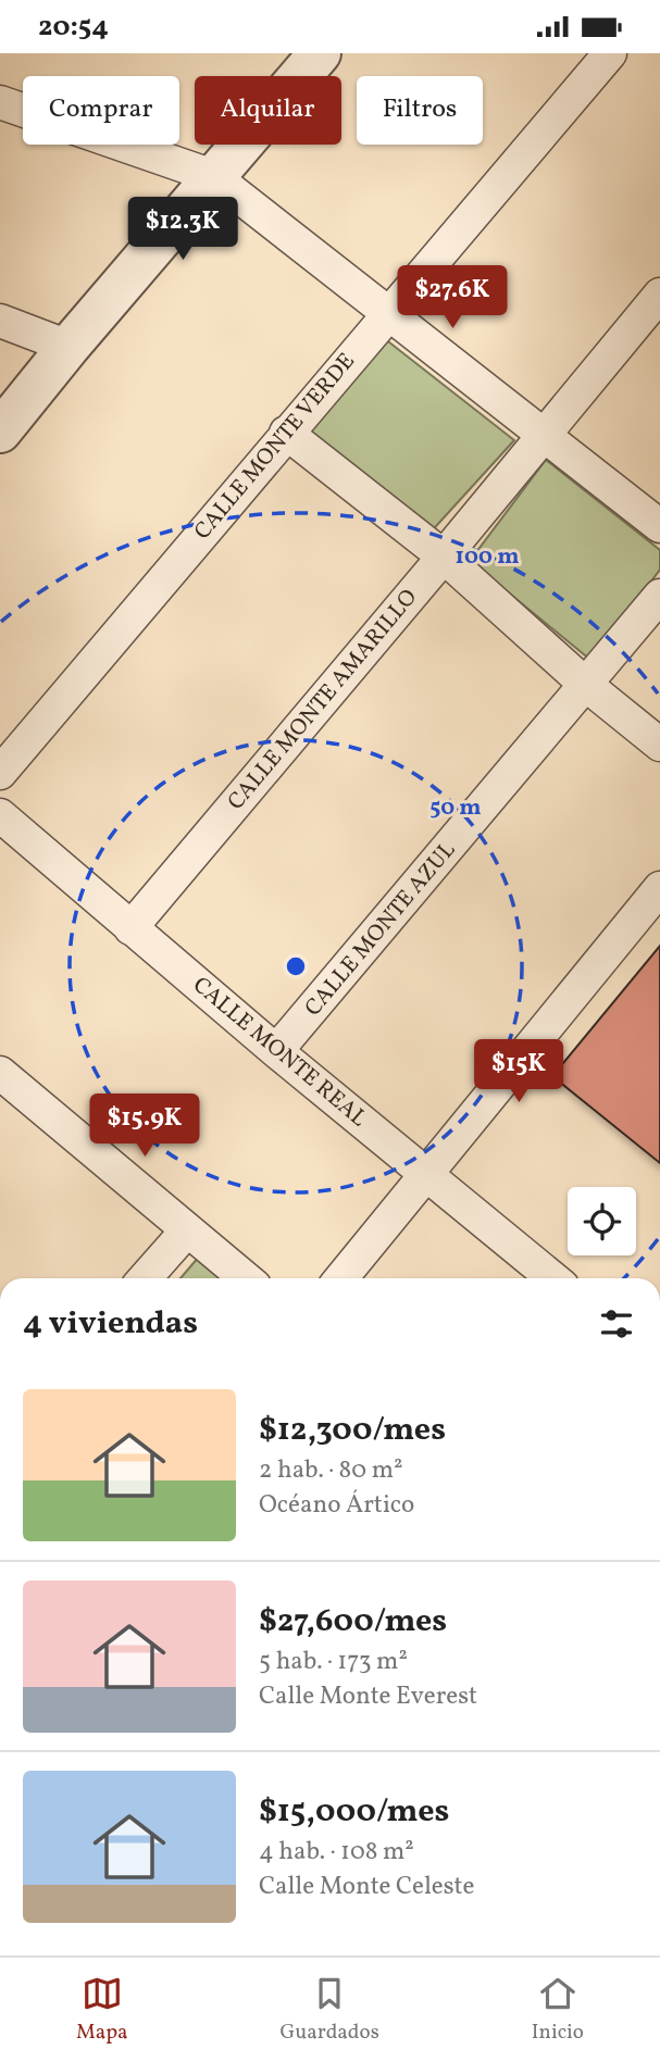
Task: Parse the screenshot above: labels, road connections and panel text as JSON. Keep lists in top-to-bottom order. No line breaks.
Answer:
{"streets":{"street":["CALLE MONTE VERDE","CALLE MONTE AMARILLO","CALLE MONTE AZUL","CALLE MONTE REAL"]},"crossings":[["CALLE MONTE AMARILLO","CALLE MONTE REAL"],["CALLE MONTE AZUL","CALLE MONTE REAL"]],"page":{"status":"20:54","chip":["Comprar","Alquilar","Filtros"],"price":["$12.3K","$27.6K","$15K","$15.9K"],"heading":"4 viviendas","list":[{"name":"$12,300/mes","note":"2 hab. · 80 m² · Océano Ártico"},{"name":"$27,600/mes","note":"5 hab. · 173 m² · Calle Monte Everest"},{"name":"$15,000/mes","note":"4 hab. · 108 m² · Calle Monte Celeste"}],"tabs":["Mapa","Guardados","Inicio"]},"rings":["100 m","50 m"]}
